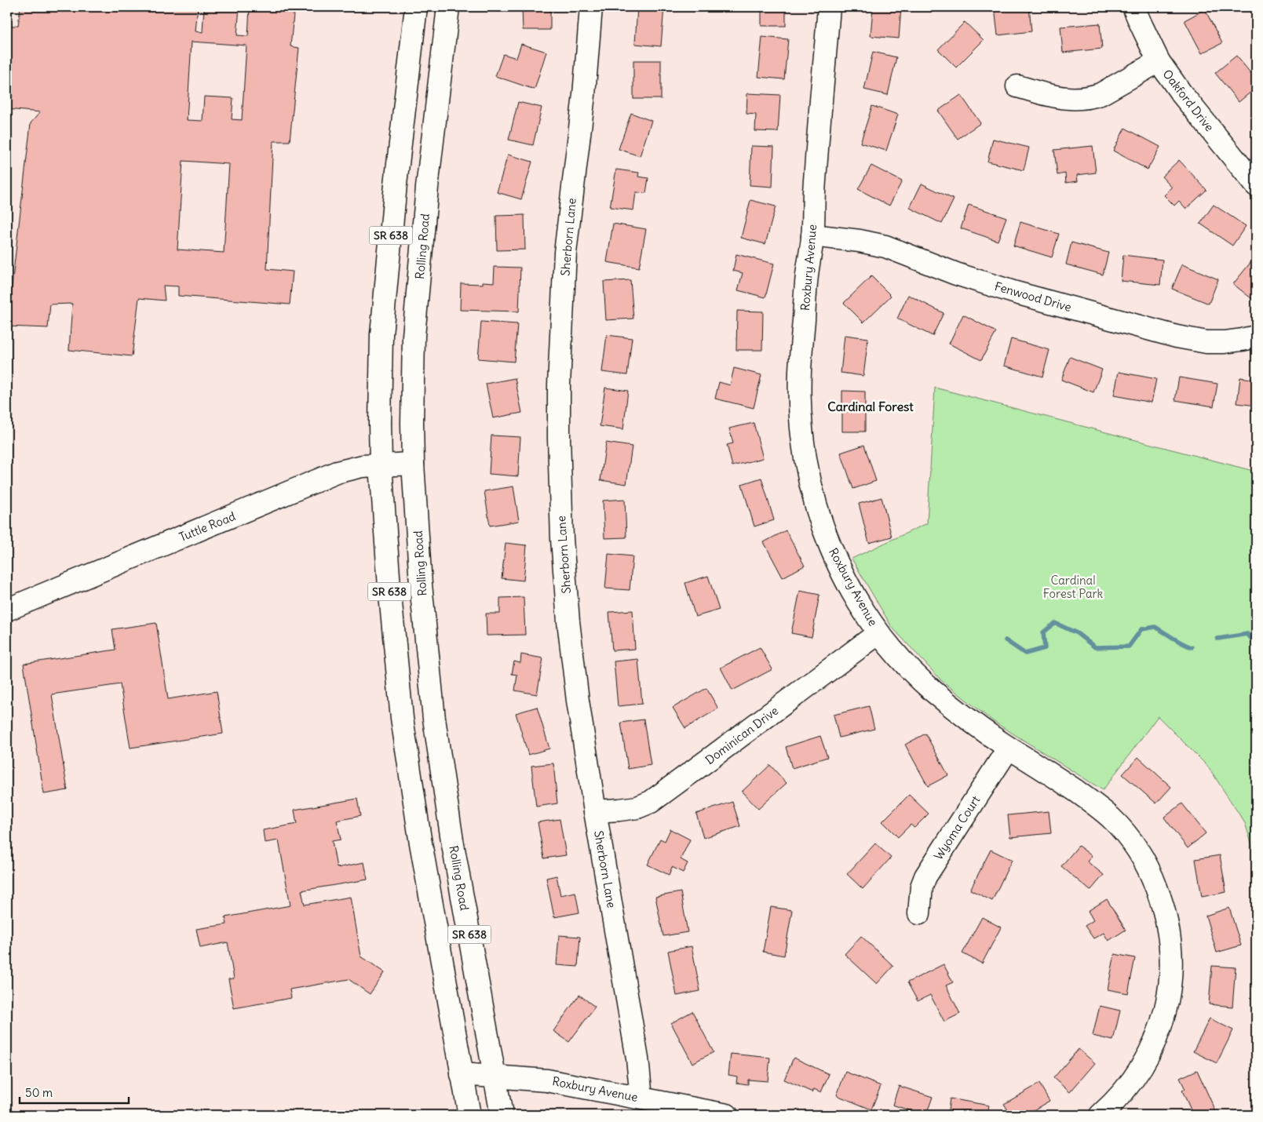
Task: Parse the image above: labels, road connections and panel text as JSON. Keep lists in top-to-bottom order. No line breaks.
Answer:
{"streets":{"street":["Oakford Drive","SR 638","Sherborn Lane","Rolling Road","Roxbury Avenue","Fenwood Drive","Tuttle Road","Dominican Drive","Wyoma Court"]},"crossings":[["SR 638","Roxbury Avenue"],["SR 638","Tuttle Road"],["Sherborn Lane","Roxbury Avenue"],["Sherborn Lane","Dominican Drive"],["Rolling Road","Roxbury Avenue"],["Rolling Road","Tuttle Road"],["Roxbury Avenue","Fenwood Drive"],["Roxbury Avenue","Dominican Drive"],["Roxbury Avenue","Wyoma Court"]],"districts":["Cardinal Forest"],"parks":["Cardinal Forest Park"],"scale_bar":"50 m"}
